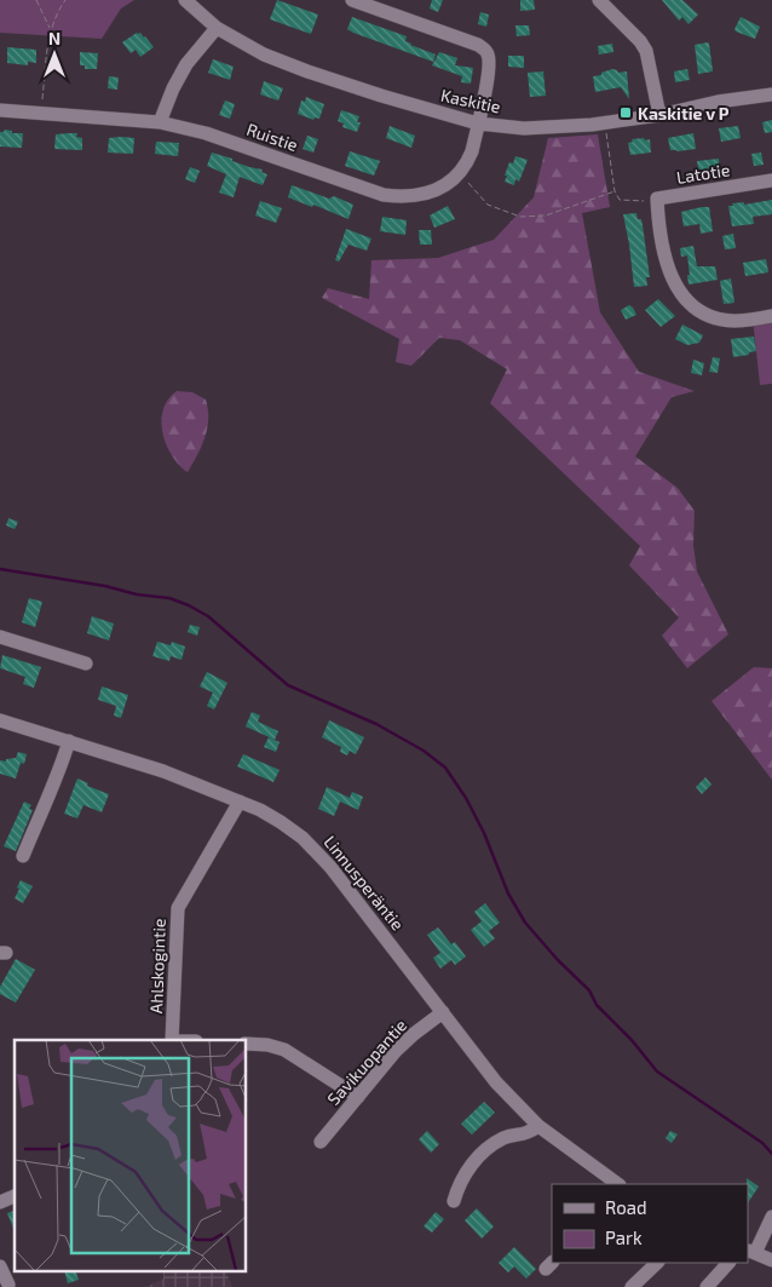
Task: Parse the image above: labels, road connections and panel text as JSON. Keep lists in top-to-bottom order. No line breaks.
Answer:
{"streets":{"street":["Kaskitie","Ruistie","Latotie","Linnusperäntie","Ahlskogintie","Savikuopantie"]},"crossings":[["Linnusperäntie","Ahlskogintie"],["Linnusperäntie","Savikuopantie"]],"places":{"transit":["Kaskitie v P"]},"legend":["Road","Park"],"north":"top"}
